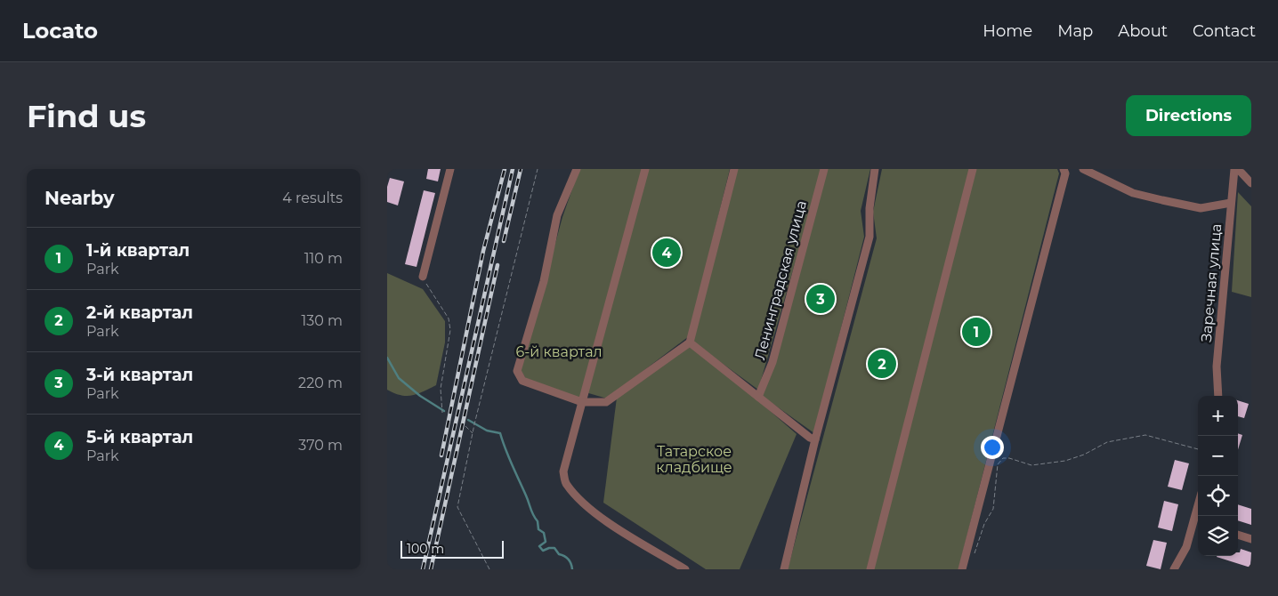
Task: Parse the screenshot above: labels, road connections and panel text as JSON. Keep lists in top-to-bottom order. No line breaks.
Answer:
{"streets":{"street":["Ленинградская улица","Заречная улица"]},"parks":["6-й квартал","Татарское кладбище"],"scale_bar":"100 m","page":{"header":"Locato","nav":["Home","Map","About","Contact"],"buttons":"Directions","title":"Find us","heading":["Nearby","4 results"],"list":[{"mark":"1","name":"1-й квартал","note":"Park","value":"110 m"},{"mark":"2","name":"2-й квартал","note":"Park","value":"130 m"},{"mark":"3","name":"3-й квартал","note":"Park","value":"220 m"},{"mark":"4","name":"5-й квартал","note":"Park","value":"370 m"}],"pins":["4","3","1","2"],"map_buttons":["+","−"],"scale":"100 m"}}
